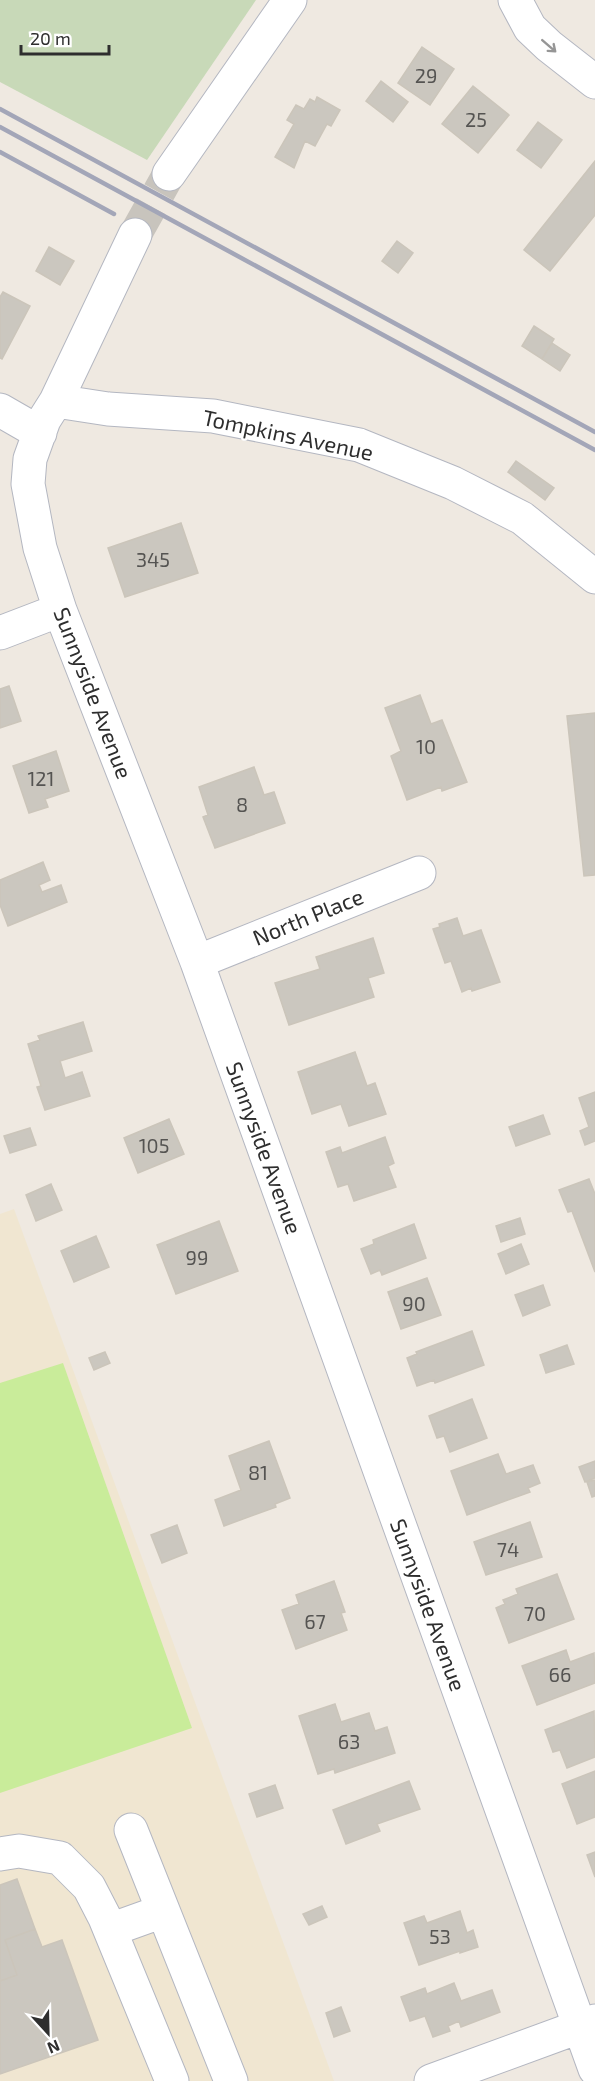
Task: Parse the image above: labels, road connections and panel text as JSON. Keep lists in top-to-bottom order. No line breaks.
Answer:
{"streets":{"street":["Tompkins Avenue","Sunnyside Avenue","North Place"]},"crossings":[["Tompkins Avenue","Sunnyside Avenue"],["Sunnyside Avenue","North Place"]],"house_numbers":["29","25","345","10","121","8","105","99","90","81","74","70","67","66","63","53"],"scale_bar":"20 m","north":"bottom"}
